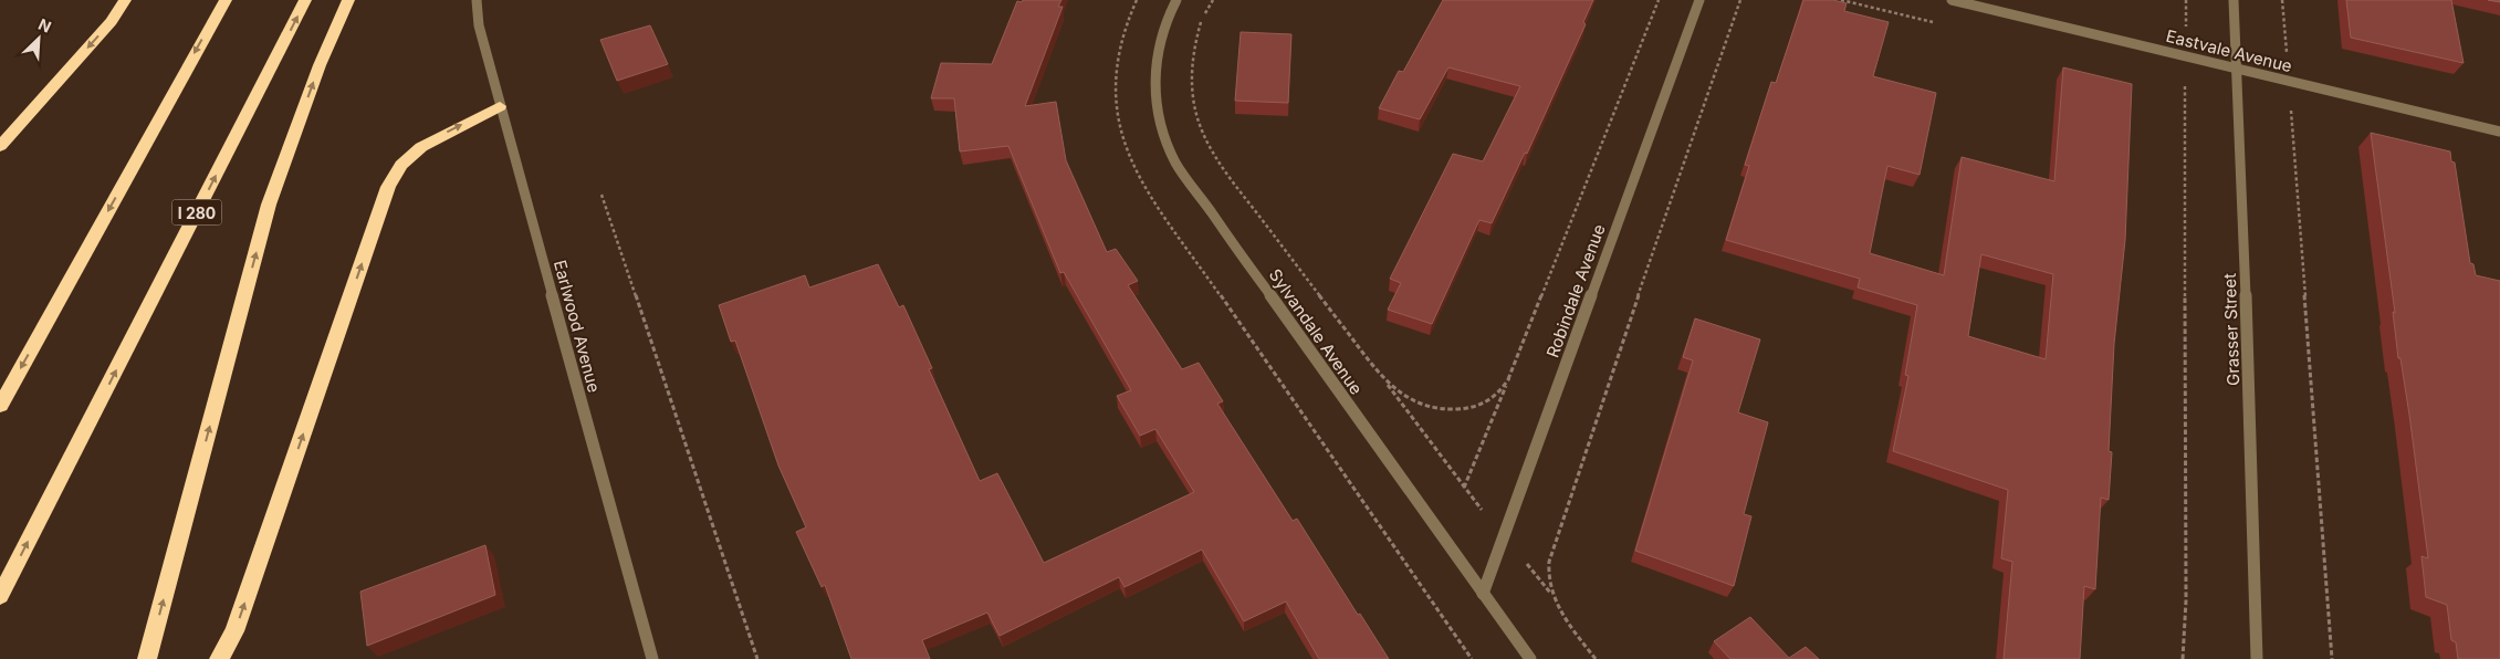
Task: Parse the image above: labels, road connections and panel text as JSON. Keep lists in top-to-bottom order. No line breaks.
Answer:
{"streets":{"highway":["I 280"],"street":["Eastvale Avenue","Robindale Avenue","Earlwood Avenue","Grasser Street","Sylvandale Avenue"]},"crossings":[["Eastvale Avenue","Grasser Street"],["Robindale Avenue","Sylvandale Avenue"]],"north":"top right"}
